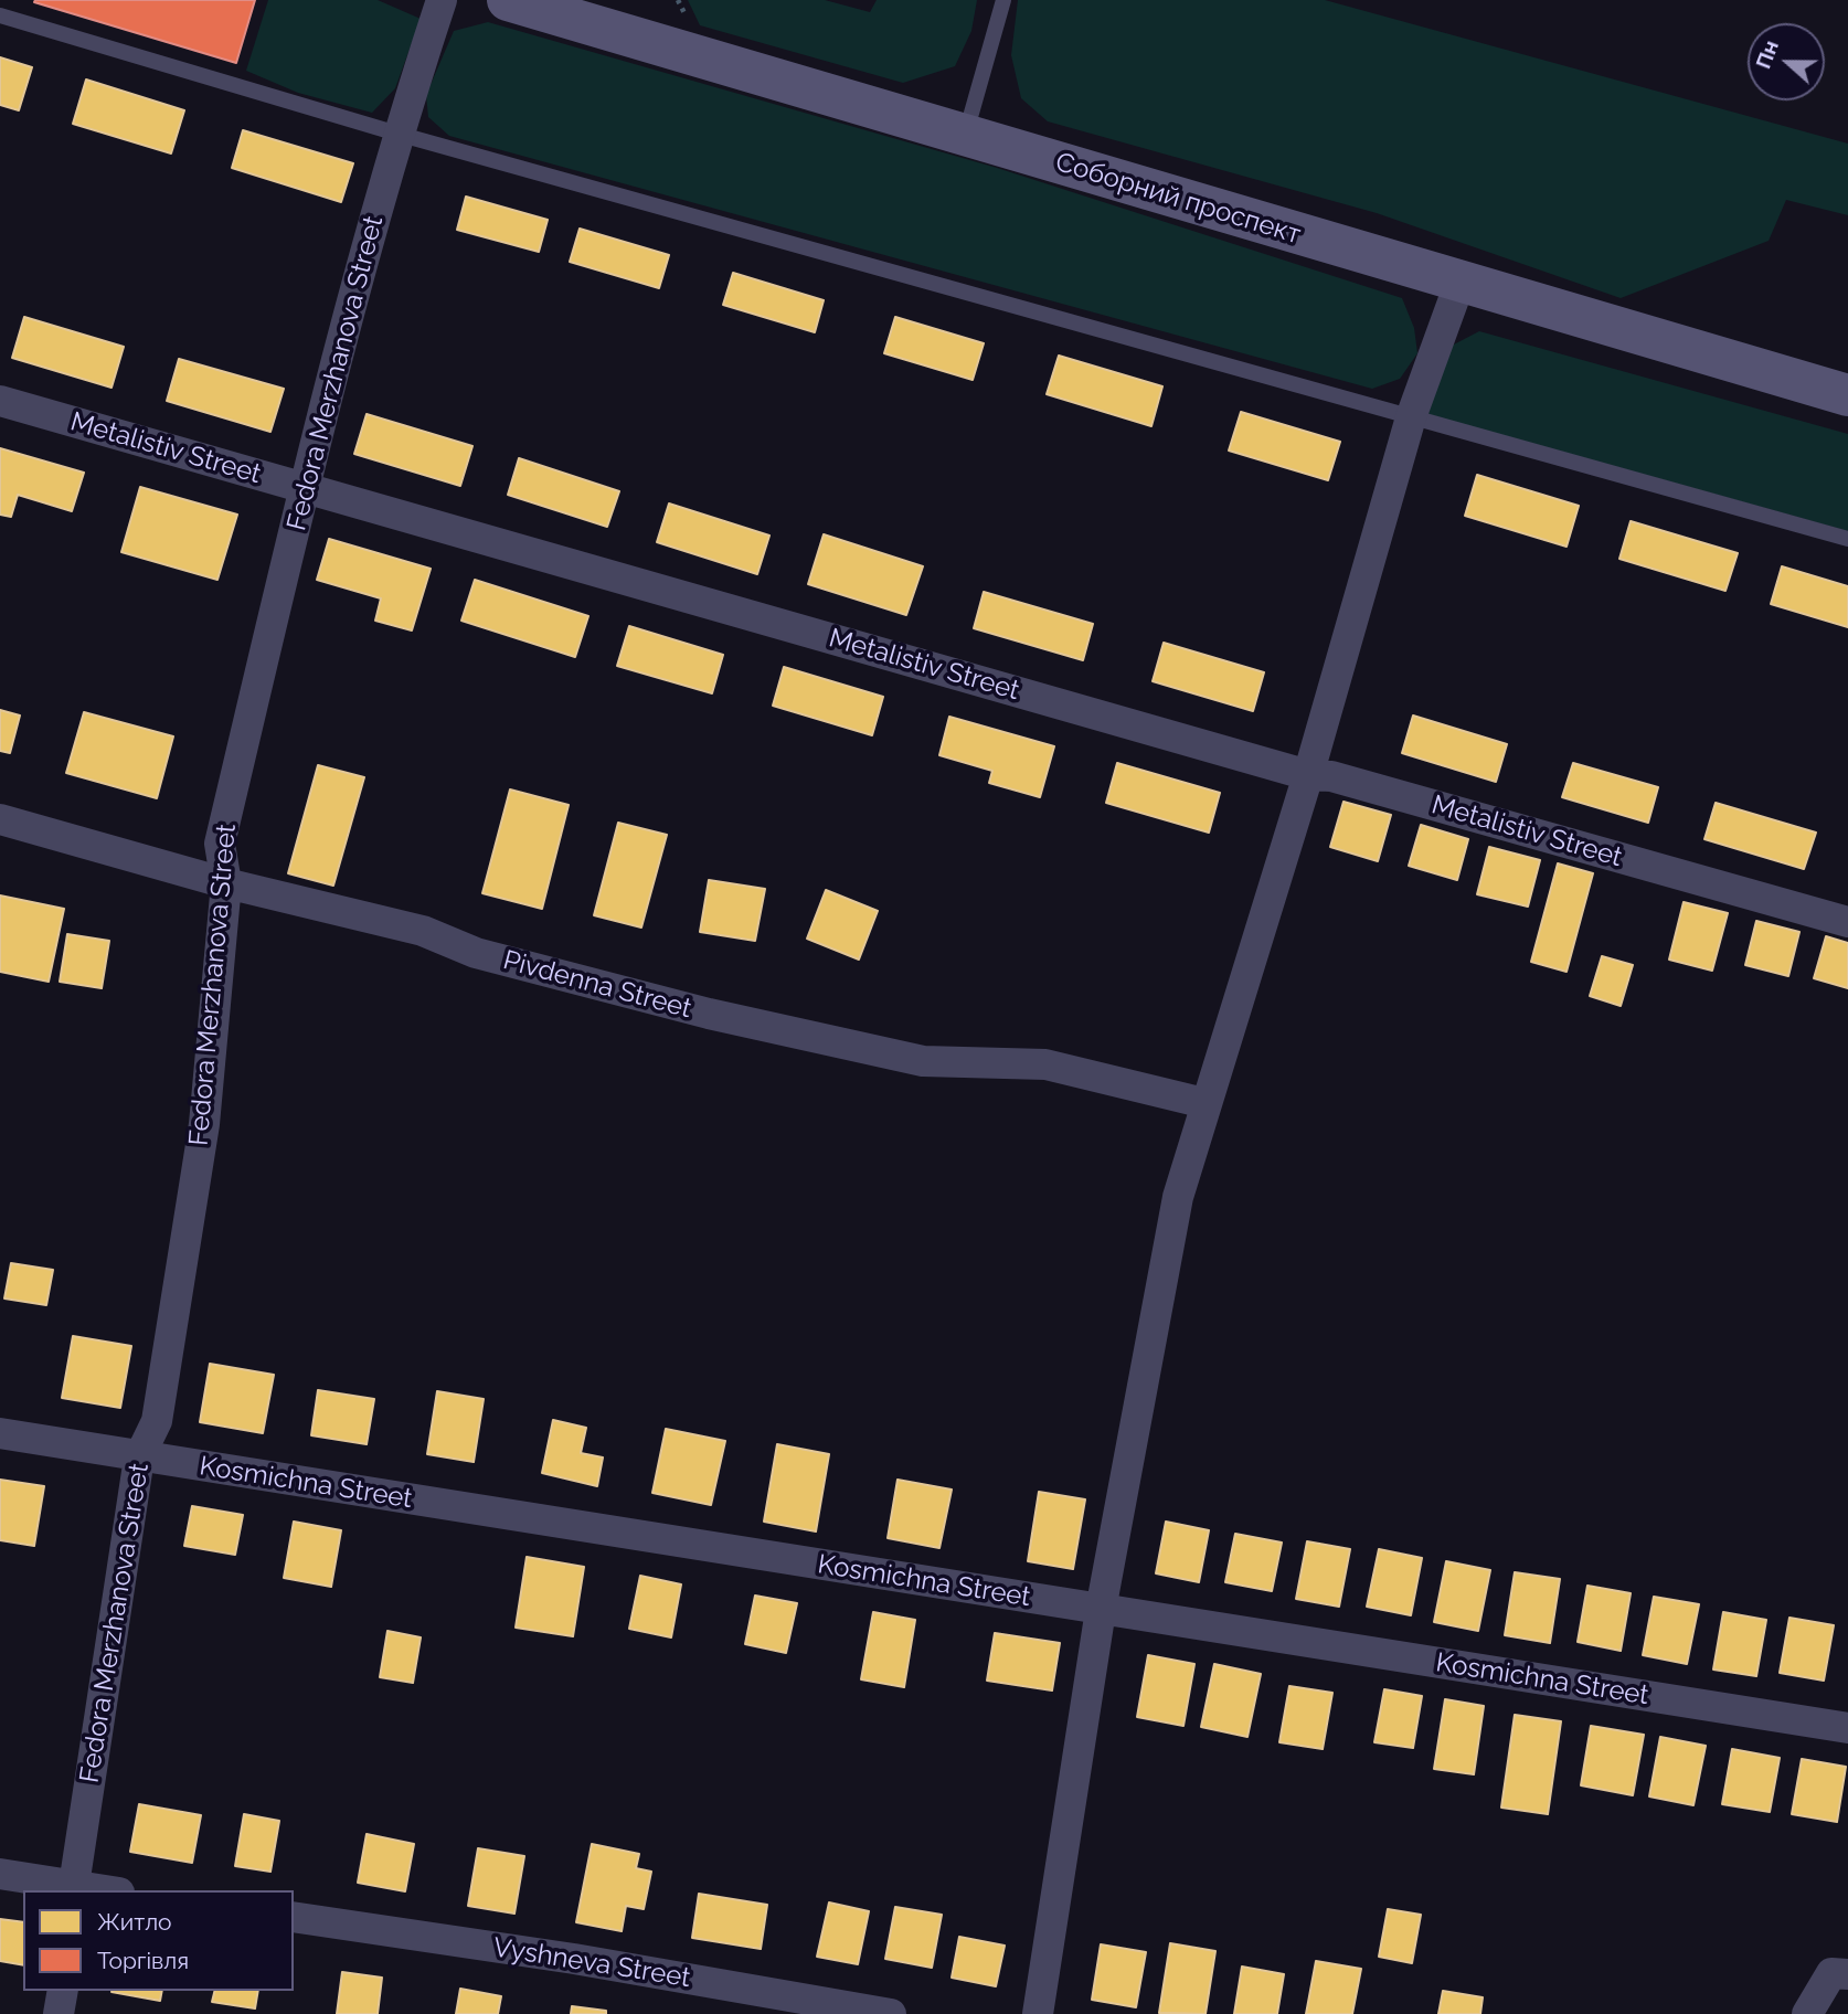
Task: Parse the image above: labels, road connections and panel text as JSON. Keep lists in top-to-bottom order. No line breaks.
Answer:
{"streets":{"main road":["Соборний проспект"],"street":["Fedora Merzhanova Street","Metalistiv Street","Pivdenna Street","Kosmichna Street","Vyshneva Street"]},"crossings":[["Fedora Merzhanova Street","Metalistiv Street"],["Fedora Merzhanova Street","Pivdenna Street"],["Fedora Merzhanova Street","Kosmichna Street"]],"legend":["Житло","Торгівля"],"north":"left"}
